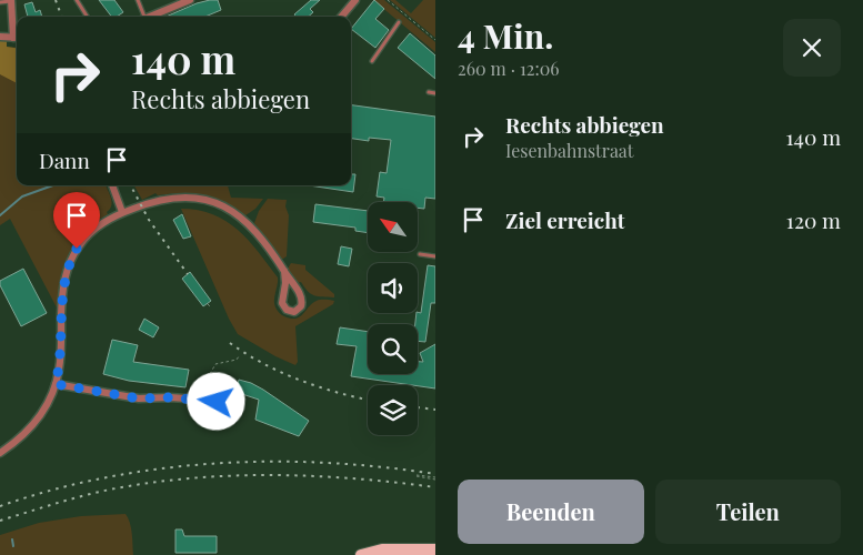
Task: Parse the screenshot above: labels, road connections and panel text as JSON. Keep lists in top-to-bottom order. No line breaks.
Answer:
{"north":"top left","page":{"heading":["4 Min.","260 m · 12:06"],"turn":["140 m","Rechts abbiegen"],"list":[{"name":"Rechts abbiegen","note":"Iesenbahnstraat","value":"140 m"},{"name":"Ziel erreicht","value":"120 m"}],"then":"Dann","buttons":["Beenden","Teilen"]}}
